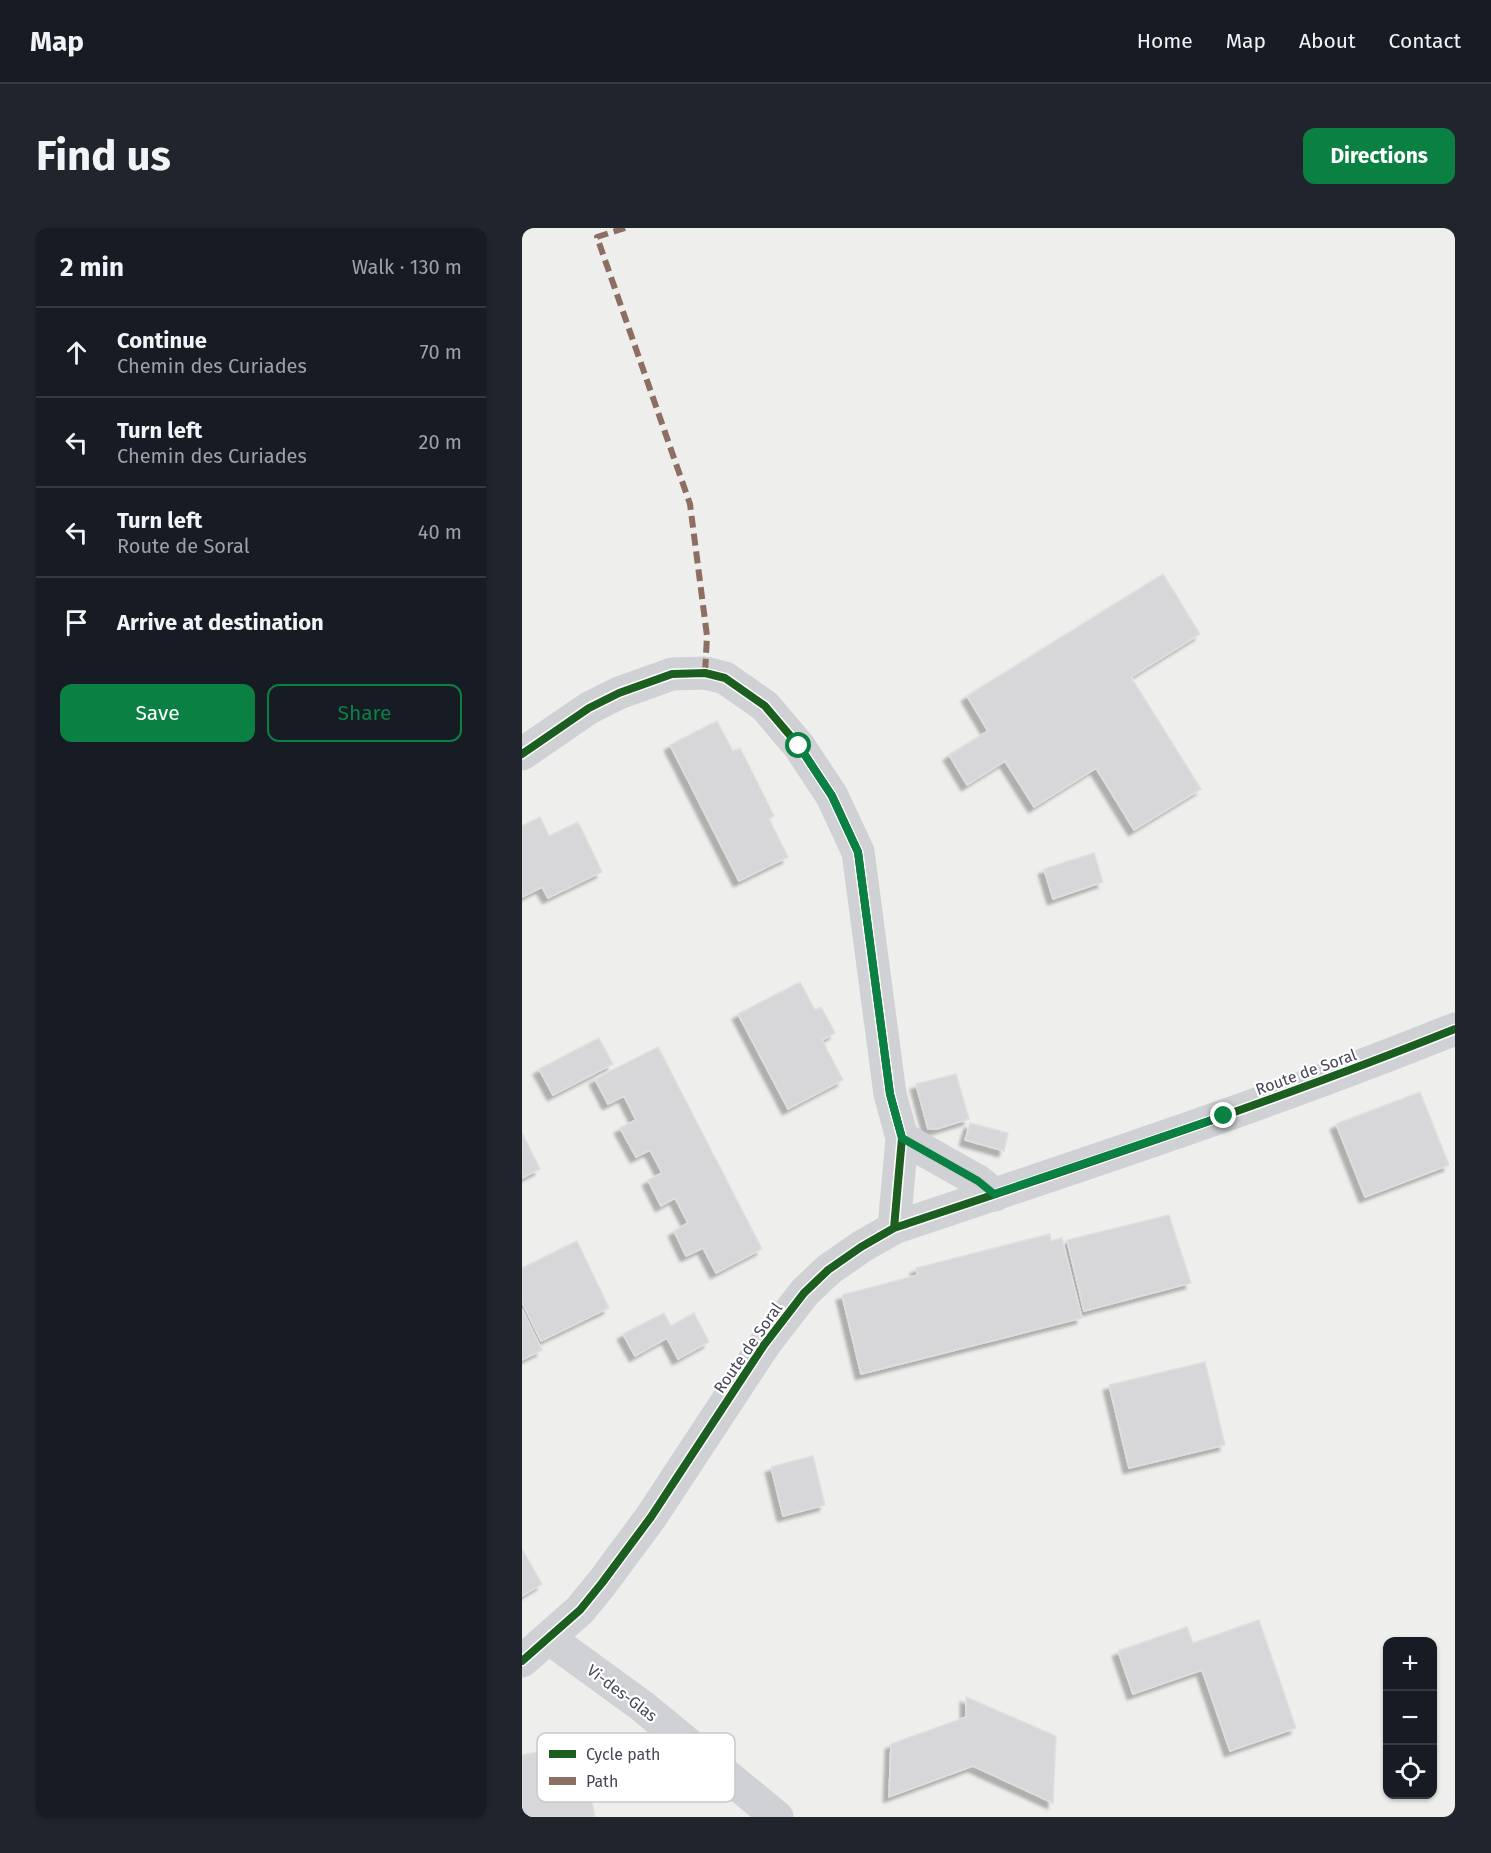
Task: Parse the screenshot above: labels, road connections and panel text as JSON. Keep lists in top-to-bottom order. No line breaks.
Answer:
{"streets":{"street":["Route de Soral","Vi-des-Glas"]},"crossings":[["Route de Soral","Vi-des-Glas"]],"legend":["Cycle path","Path"],"page":{"header":"Map","nav":["Home","Map","About","Contact"],"buttons":["Directions",["Save","Share"]],"title":"Find us","heading":["2 min","Walk · 130 m"],"list":[["Continue","Chemin des Curiades","70 m"],["Turn left","Chemin des Curiades","20 m"],["Turn left","Route de Soral","40 m"],"Arrive at destination"],"map_buttons":["+","−"]}}
